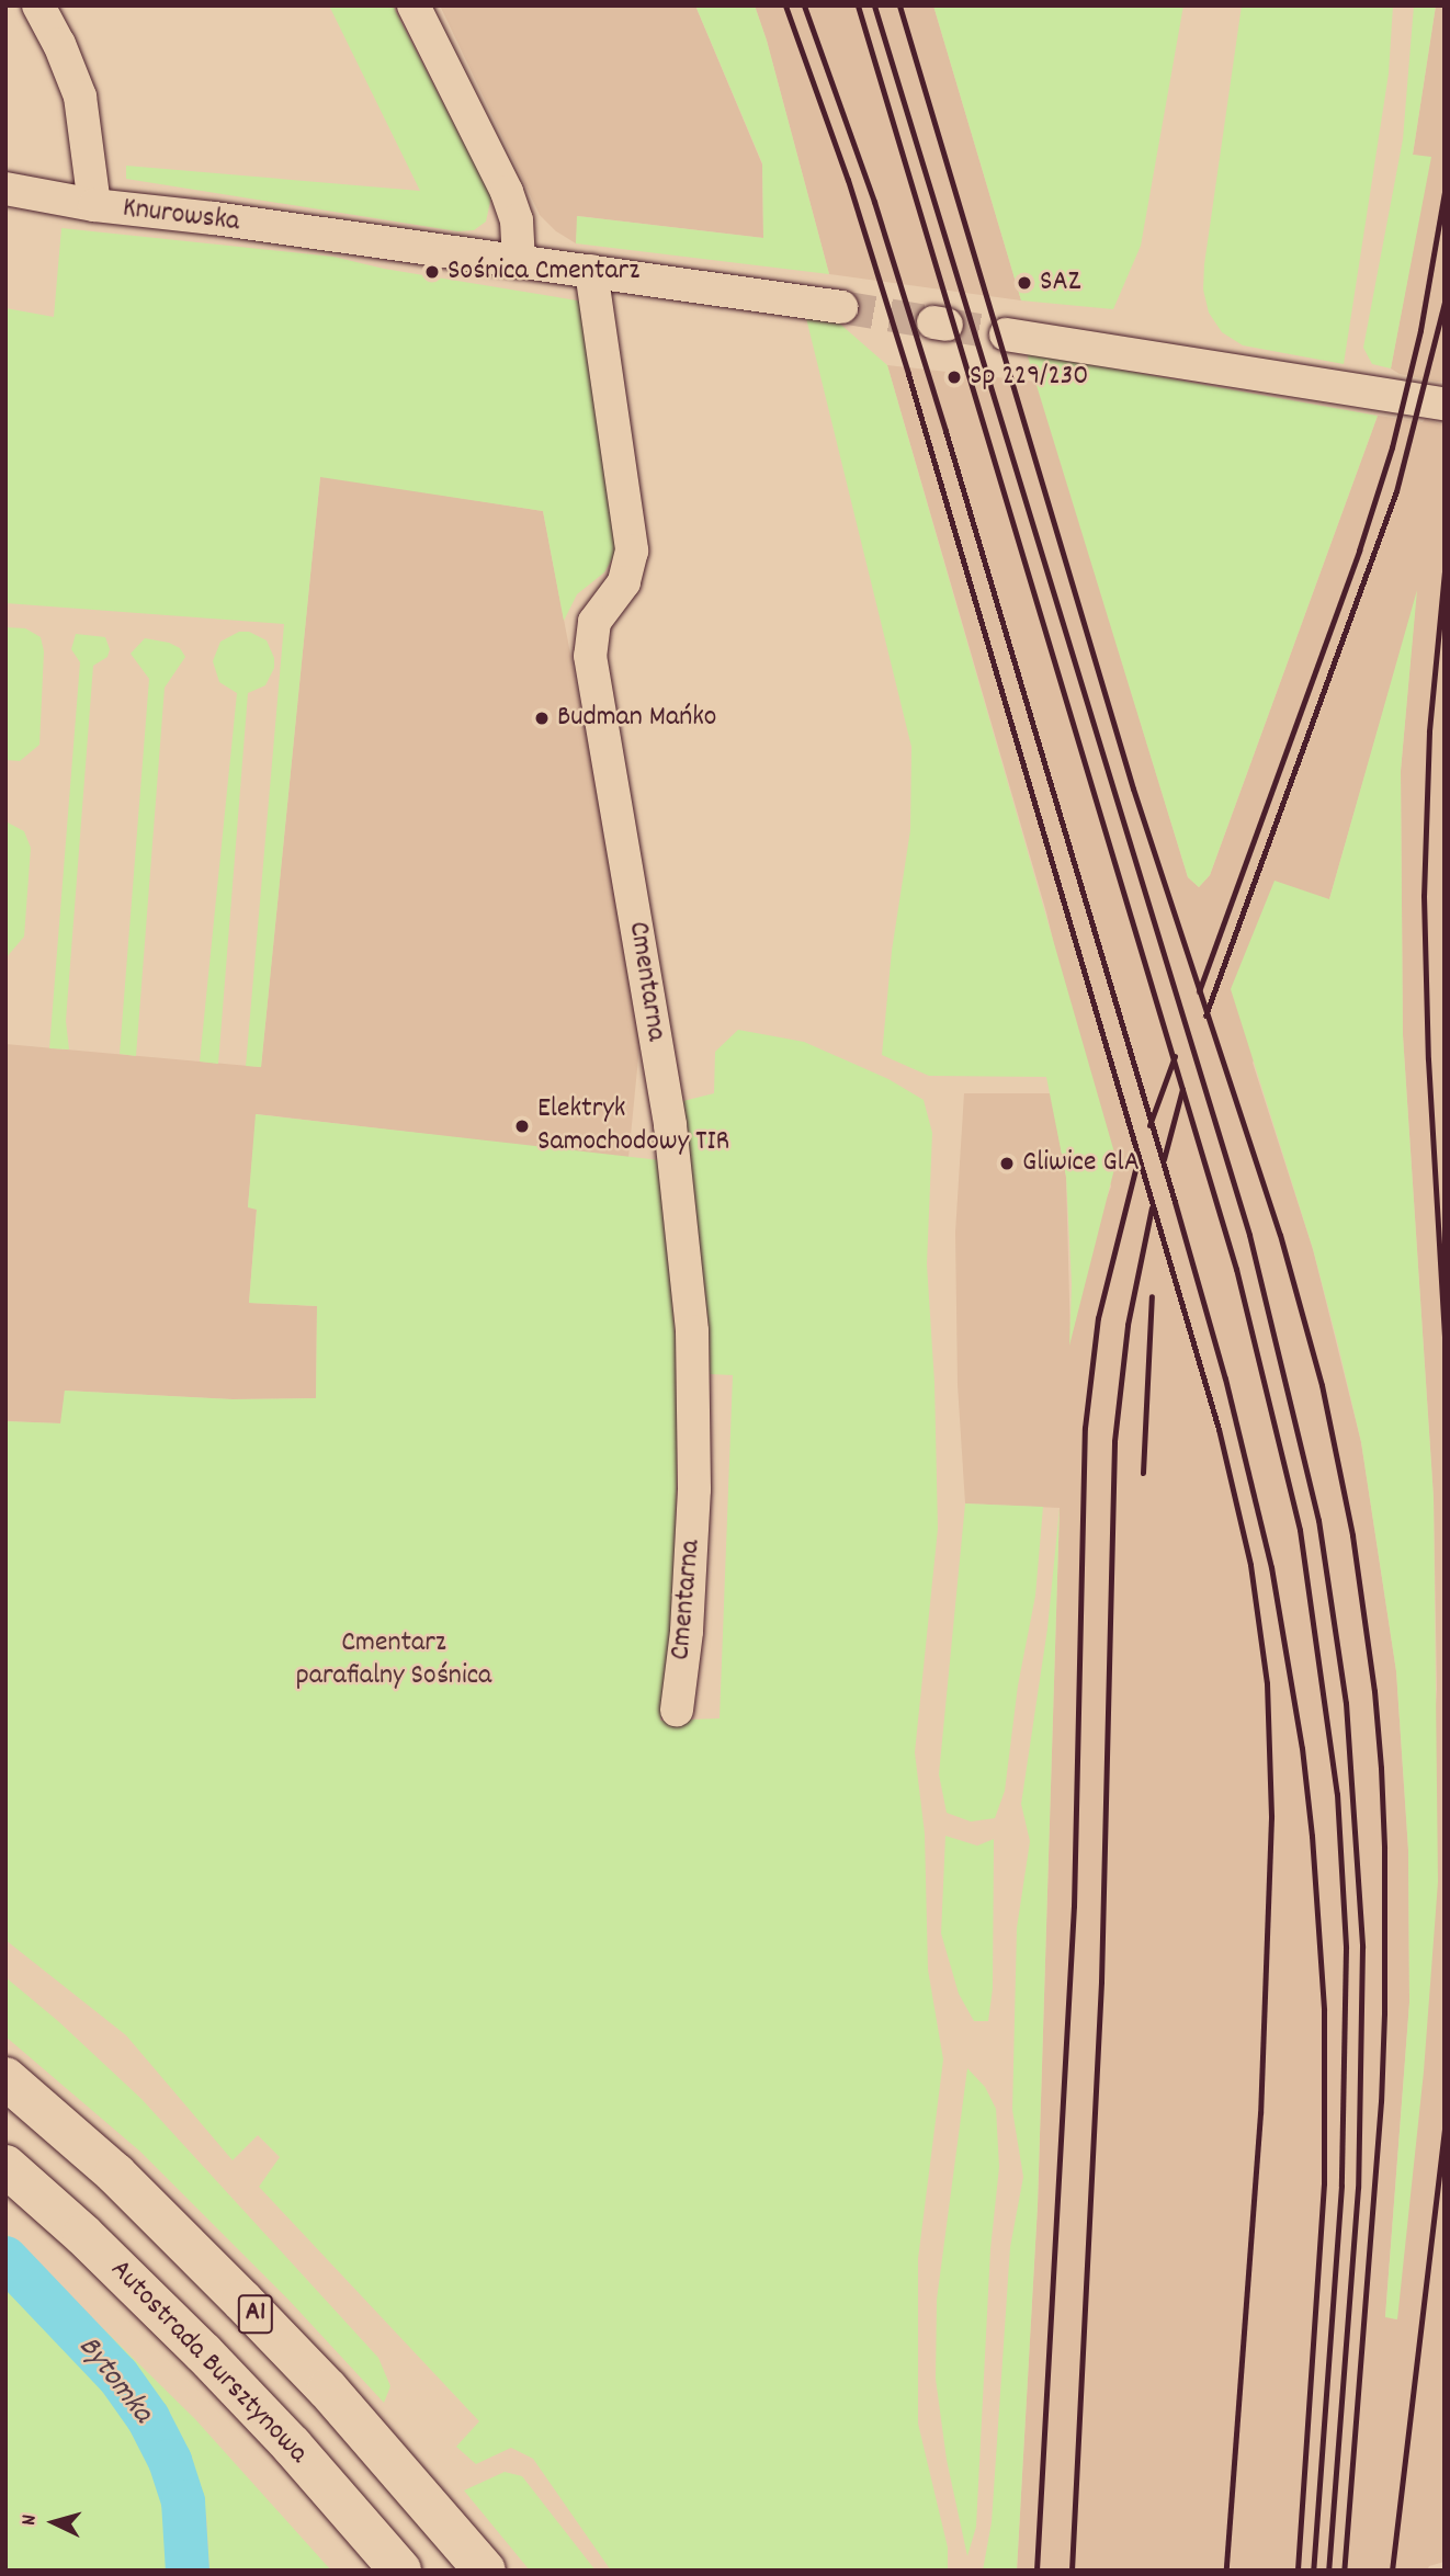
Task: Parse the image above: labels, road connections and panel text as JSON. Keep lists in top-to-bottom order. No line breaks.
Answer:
{"streets":{"highway":["A1","Autostrada Bursztynowa"],"street":["Knurowska","Cmentarna"]},"crossings":[["Knurowska","Cmentarna"]],"water":["Bytomka"],"parks":["Cmentarz parafialny Sośnica"],"places":["Sośnica Cmentarz","SAZ","Sp 229/230","Budman Mańko","Elektryk Samochodowy TIR","Gliwice GlA"],"north":"left"}
